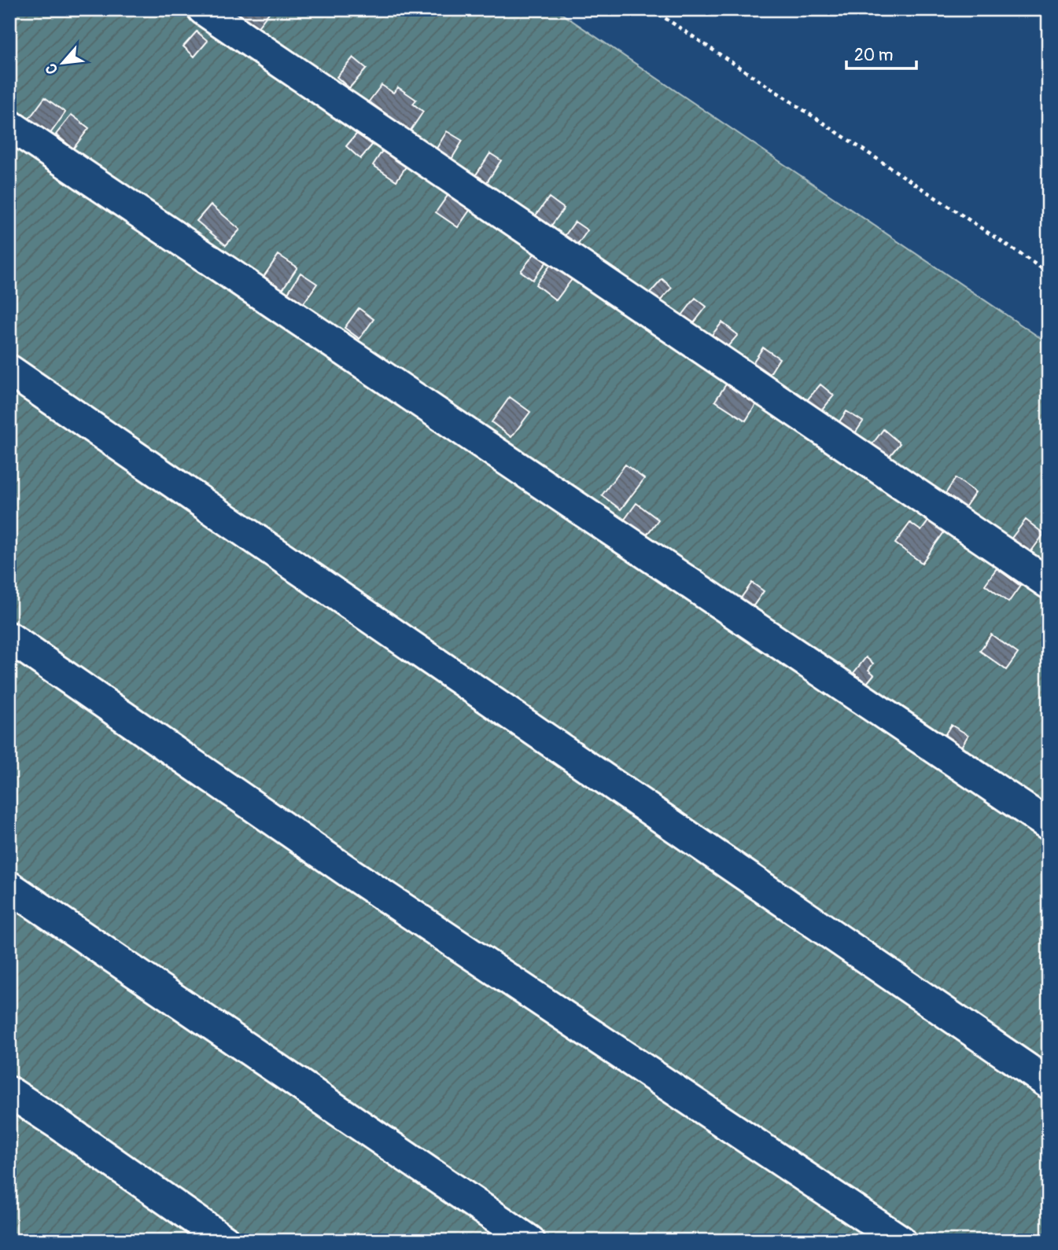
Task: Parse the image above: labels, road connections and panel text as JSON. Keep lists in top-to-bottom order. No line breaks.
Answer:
{"scale_bar":"20 m","north":"bottom left"}
